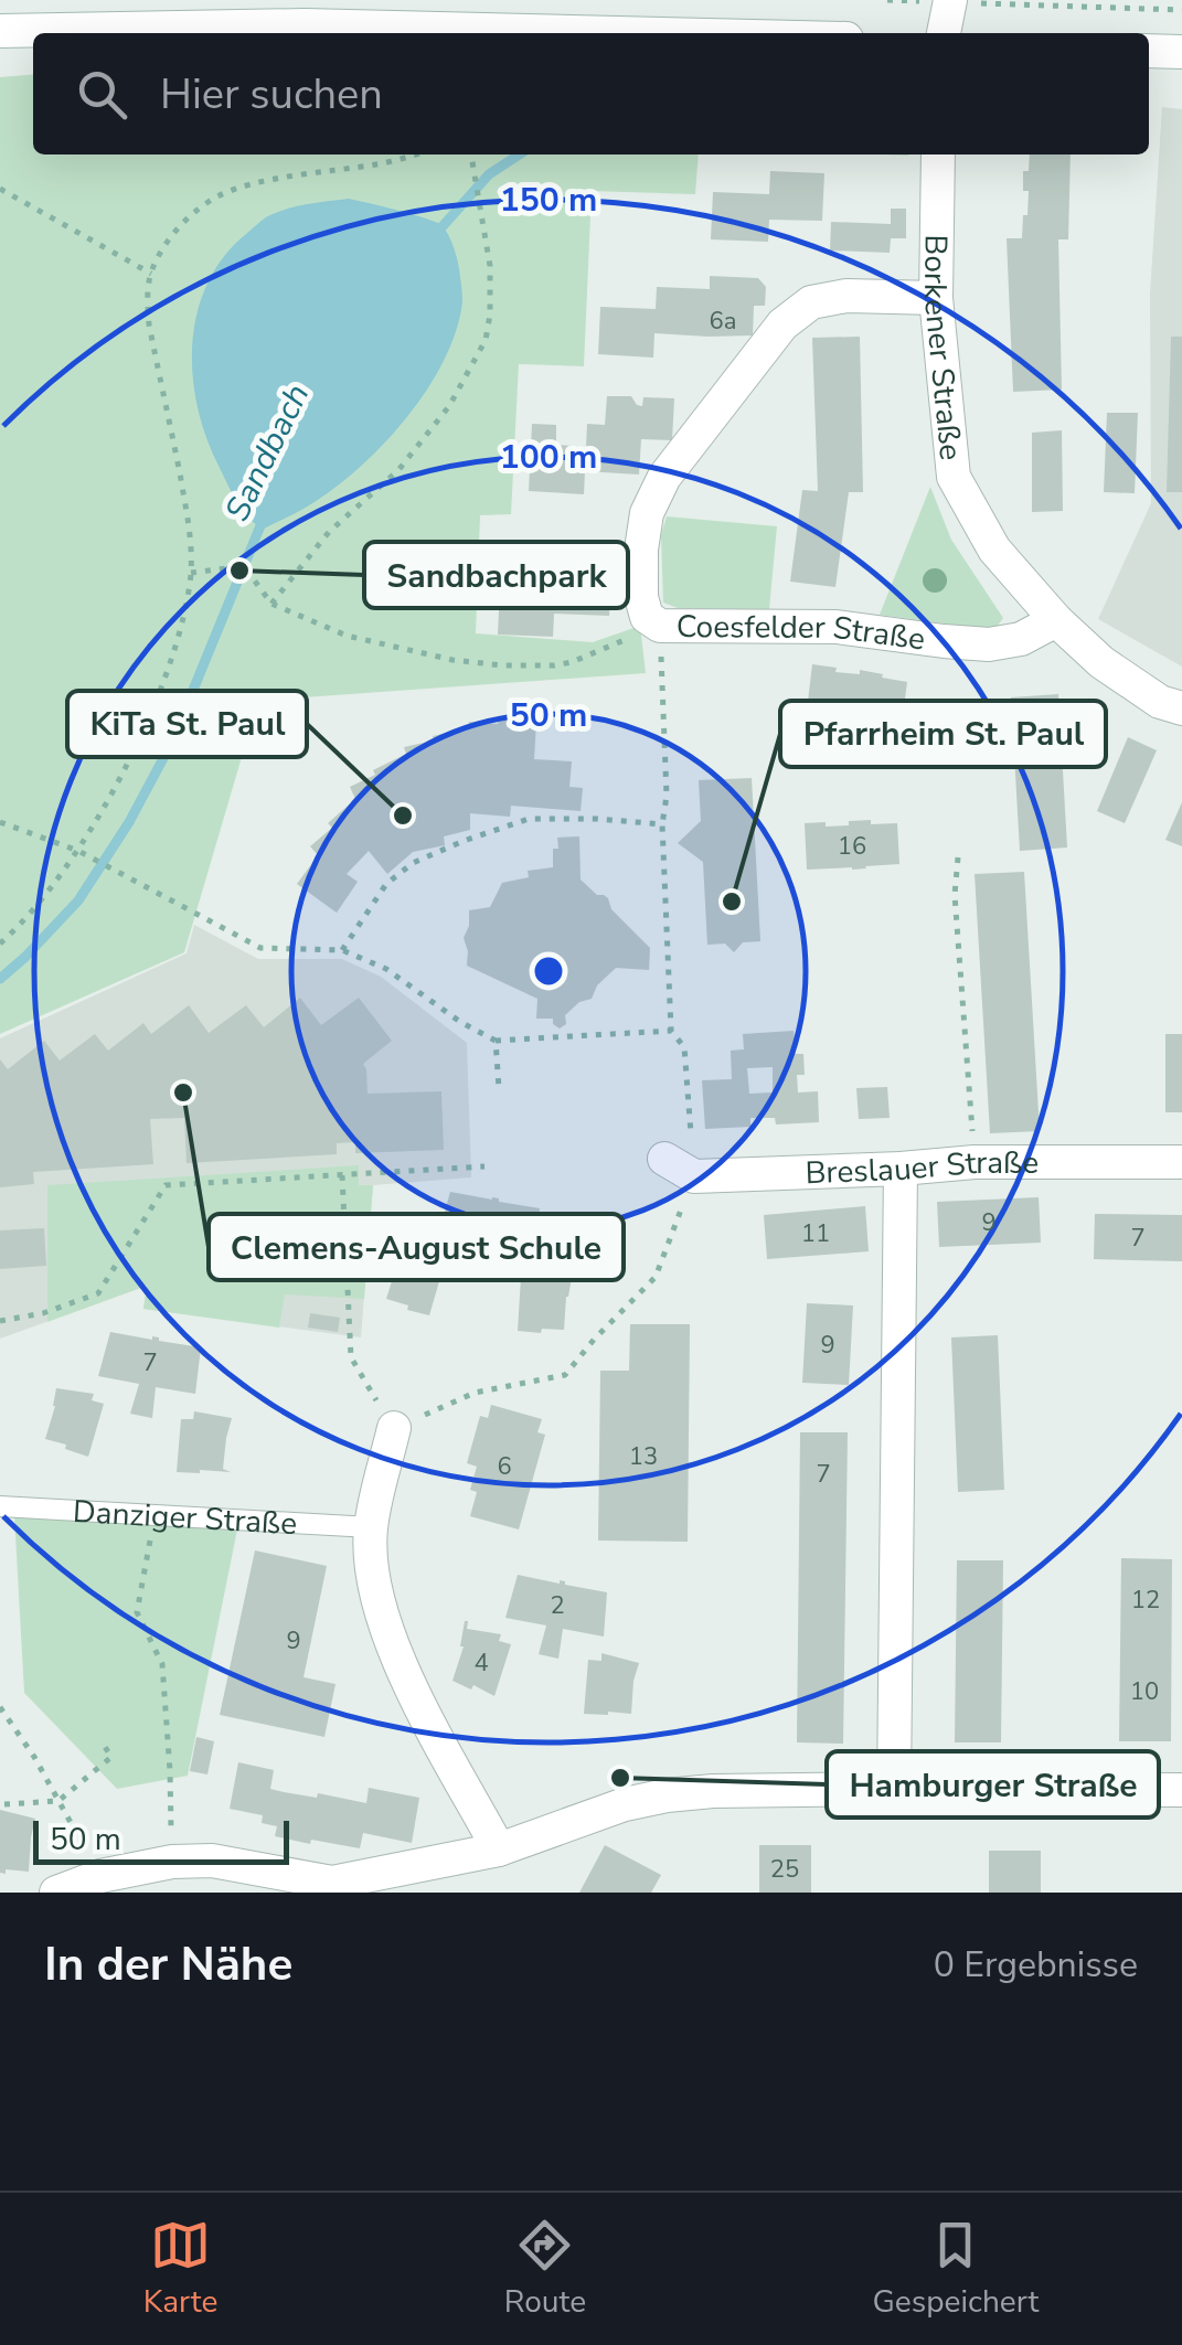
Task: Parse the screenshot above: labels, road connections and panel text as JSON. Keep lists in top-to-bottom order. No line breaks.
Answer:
{"streets":{"street":["Borkener Straße","Coesfelder Straße","Breslauer Straße"],"lane":["Danziger Straße"]},"crossings":[["Borkener Straße","Coesfelder Straße"]],"water":["Sandbach"],"places":["Sandbachpark","KiTa St. Paul","Pfarrheim St. Paul","Clemens-August Schule","Hamburger Straße"],"house_numbers":["6a","16","9","11","7","9","7","13","6","7","12","2","9","4","10","25"],"scale_bar":"50 m","page":{"search":"Hier suchen","scale":"50 m","heading":["In der Nähe","0 Ergebnisse"],"nav":["Karte","Route","Gespeichert"]},"rings":["150 m","100 m","50 m"]}
